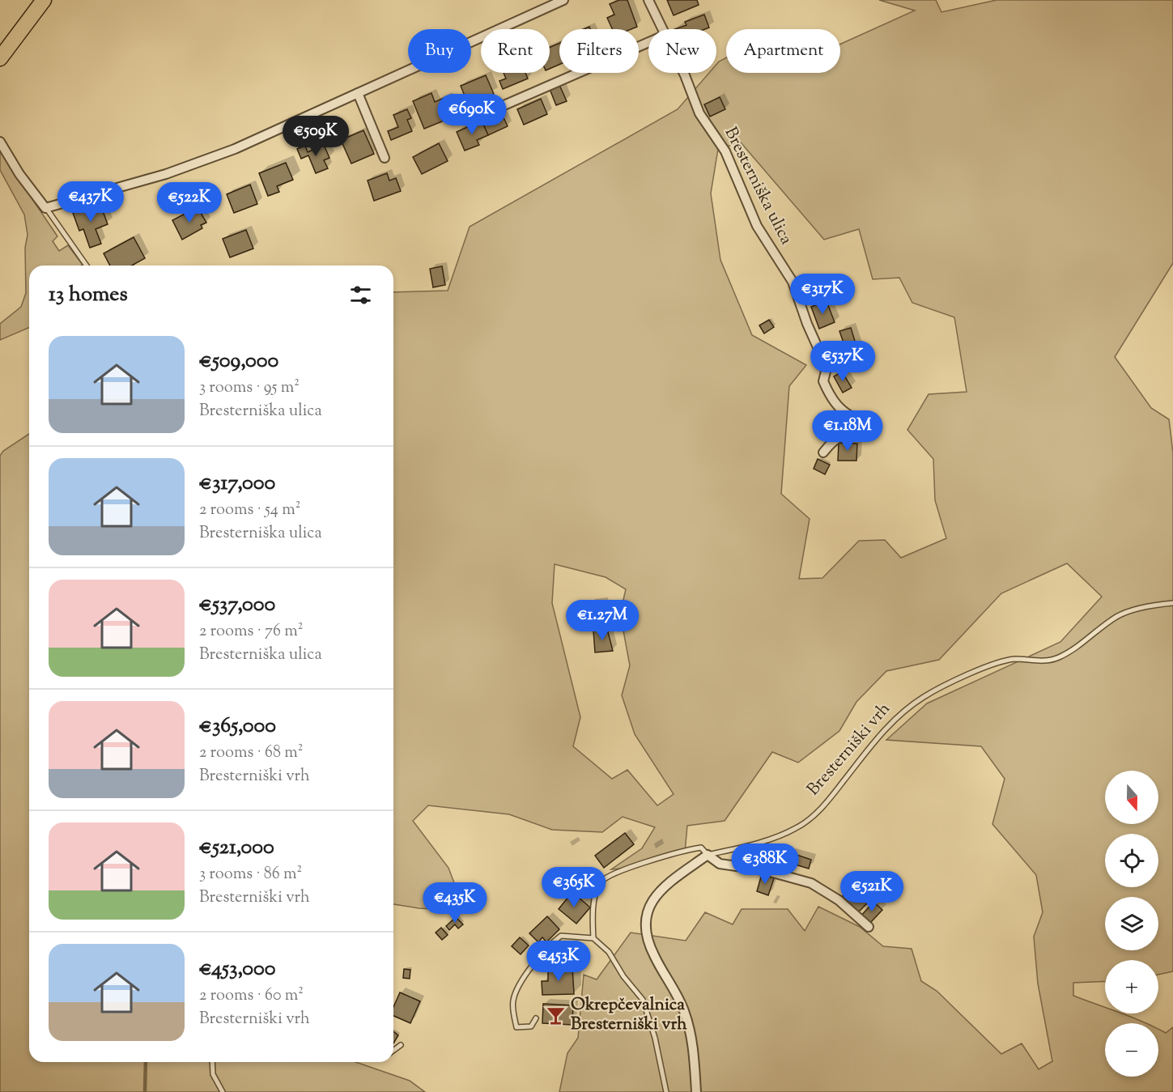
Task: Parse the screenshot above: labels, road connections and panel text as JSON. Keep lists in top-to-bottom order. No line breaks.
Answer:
{"streets":{"street":["Bresterniška ulica","Bresterniški vrh"]},"places":{"bar":["Okrepčevalnica Bresterniški vrh"]},"north":"bottom","page":{"chip":["Buy","Rent","Filters","New","Apartment"],"price":["€690K","€509K","€437K","€522K","€317K","€537K","€1.18M","€1.27M","€388K","€365K","€521K","€435K","€453K"],"heading":"13 homes","list":[{"name":"€509,000","note":"3 rooms · 95 m² · Bresterniška ulica"},{"name":"€317,000","note":"2 rooms · 54 m² · Bresterniška ulica"},{"name":"€537,000","note":"2 rooms · 76 m² · Bresterniška ulica"},{"name":"€365,000","note":"2 rooms · 68 m² · Bresterniški vrh"},{"name":"€521,000","note":"3 rooms · 86 m² · Bresterniški vrh"},{"name":"€453,000","note":"2 rooms · 60 m² · Bresterniški vrh"}],"map_buttons":["+","−"]}}
